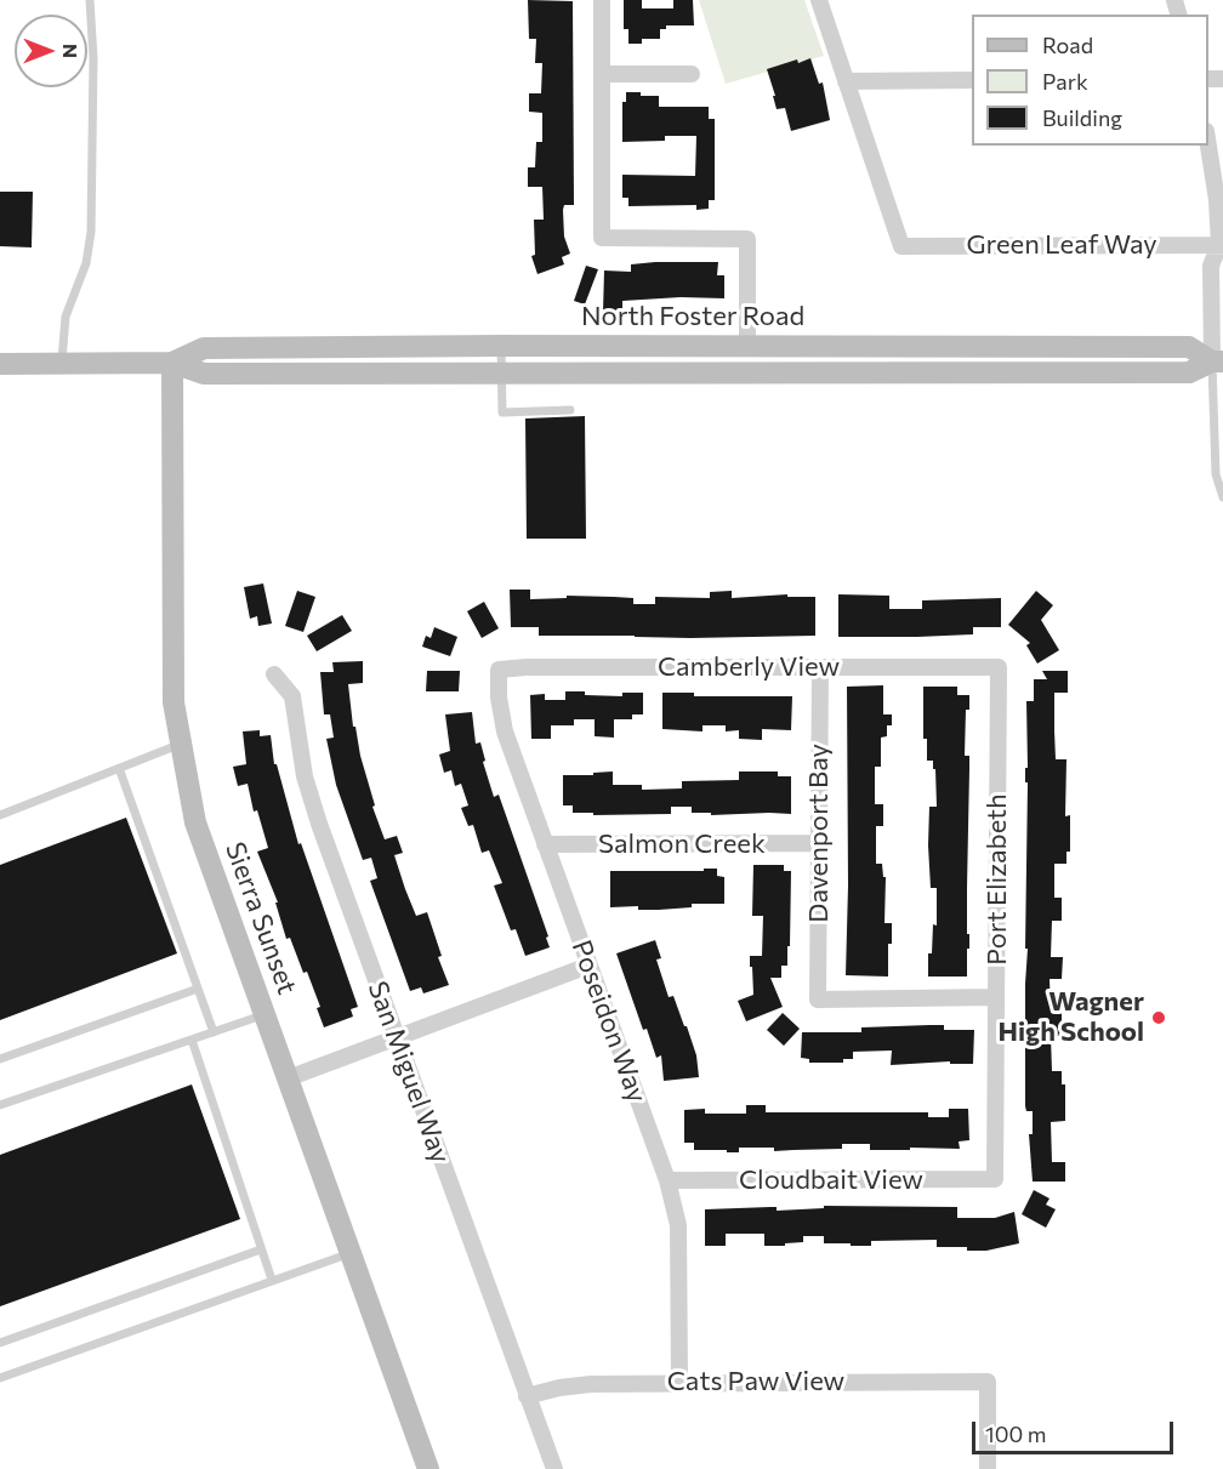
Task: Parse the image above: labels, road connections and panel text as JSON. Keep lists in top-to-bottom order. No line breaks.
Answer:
{"streets":{"main road":["North Foster Road","Sierra Sunset"],"street":["Green Leaf Way","Camberly View","Davenport Bay","Salmon Creek","Port Elizabeth","Poseidon Way","San Miguel Way","Cloudbait View","Cats Paw View"]},"crossings":[["North Foster Road","Sierra Sunset"],["Camberly View","Davenport Bay"],["Camberly View","Port Elizabeth"],["Camberly View","Poseidon Way"],["Davenport Bay","Salmon Creek"],["Davenport Bay","Port Elizabeth"],["Salmon Creek","Poseidon Way"],["Port Elizabeth","Cloudbait View"],["Poseidon Way","Cloudbait View"],["Poseidon Way","Cats Paw View"],["San Miguel Way","Cats Paw View"]],"places":["Wagner High School"],"legend":["Road","Park","Building"],"scale_bar":"100 m","north":"right"}
